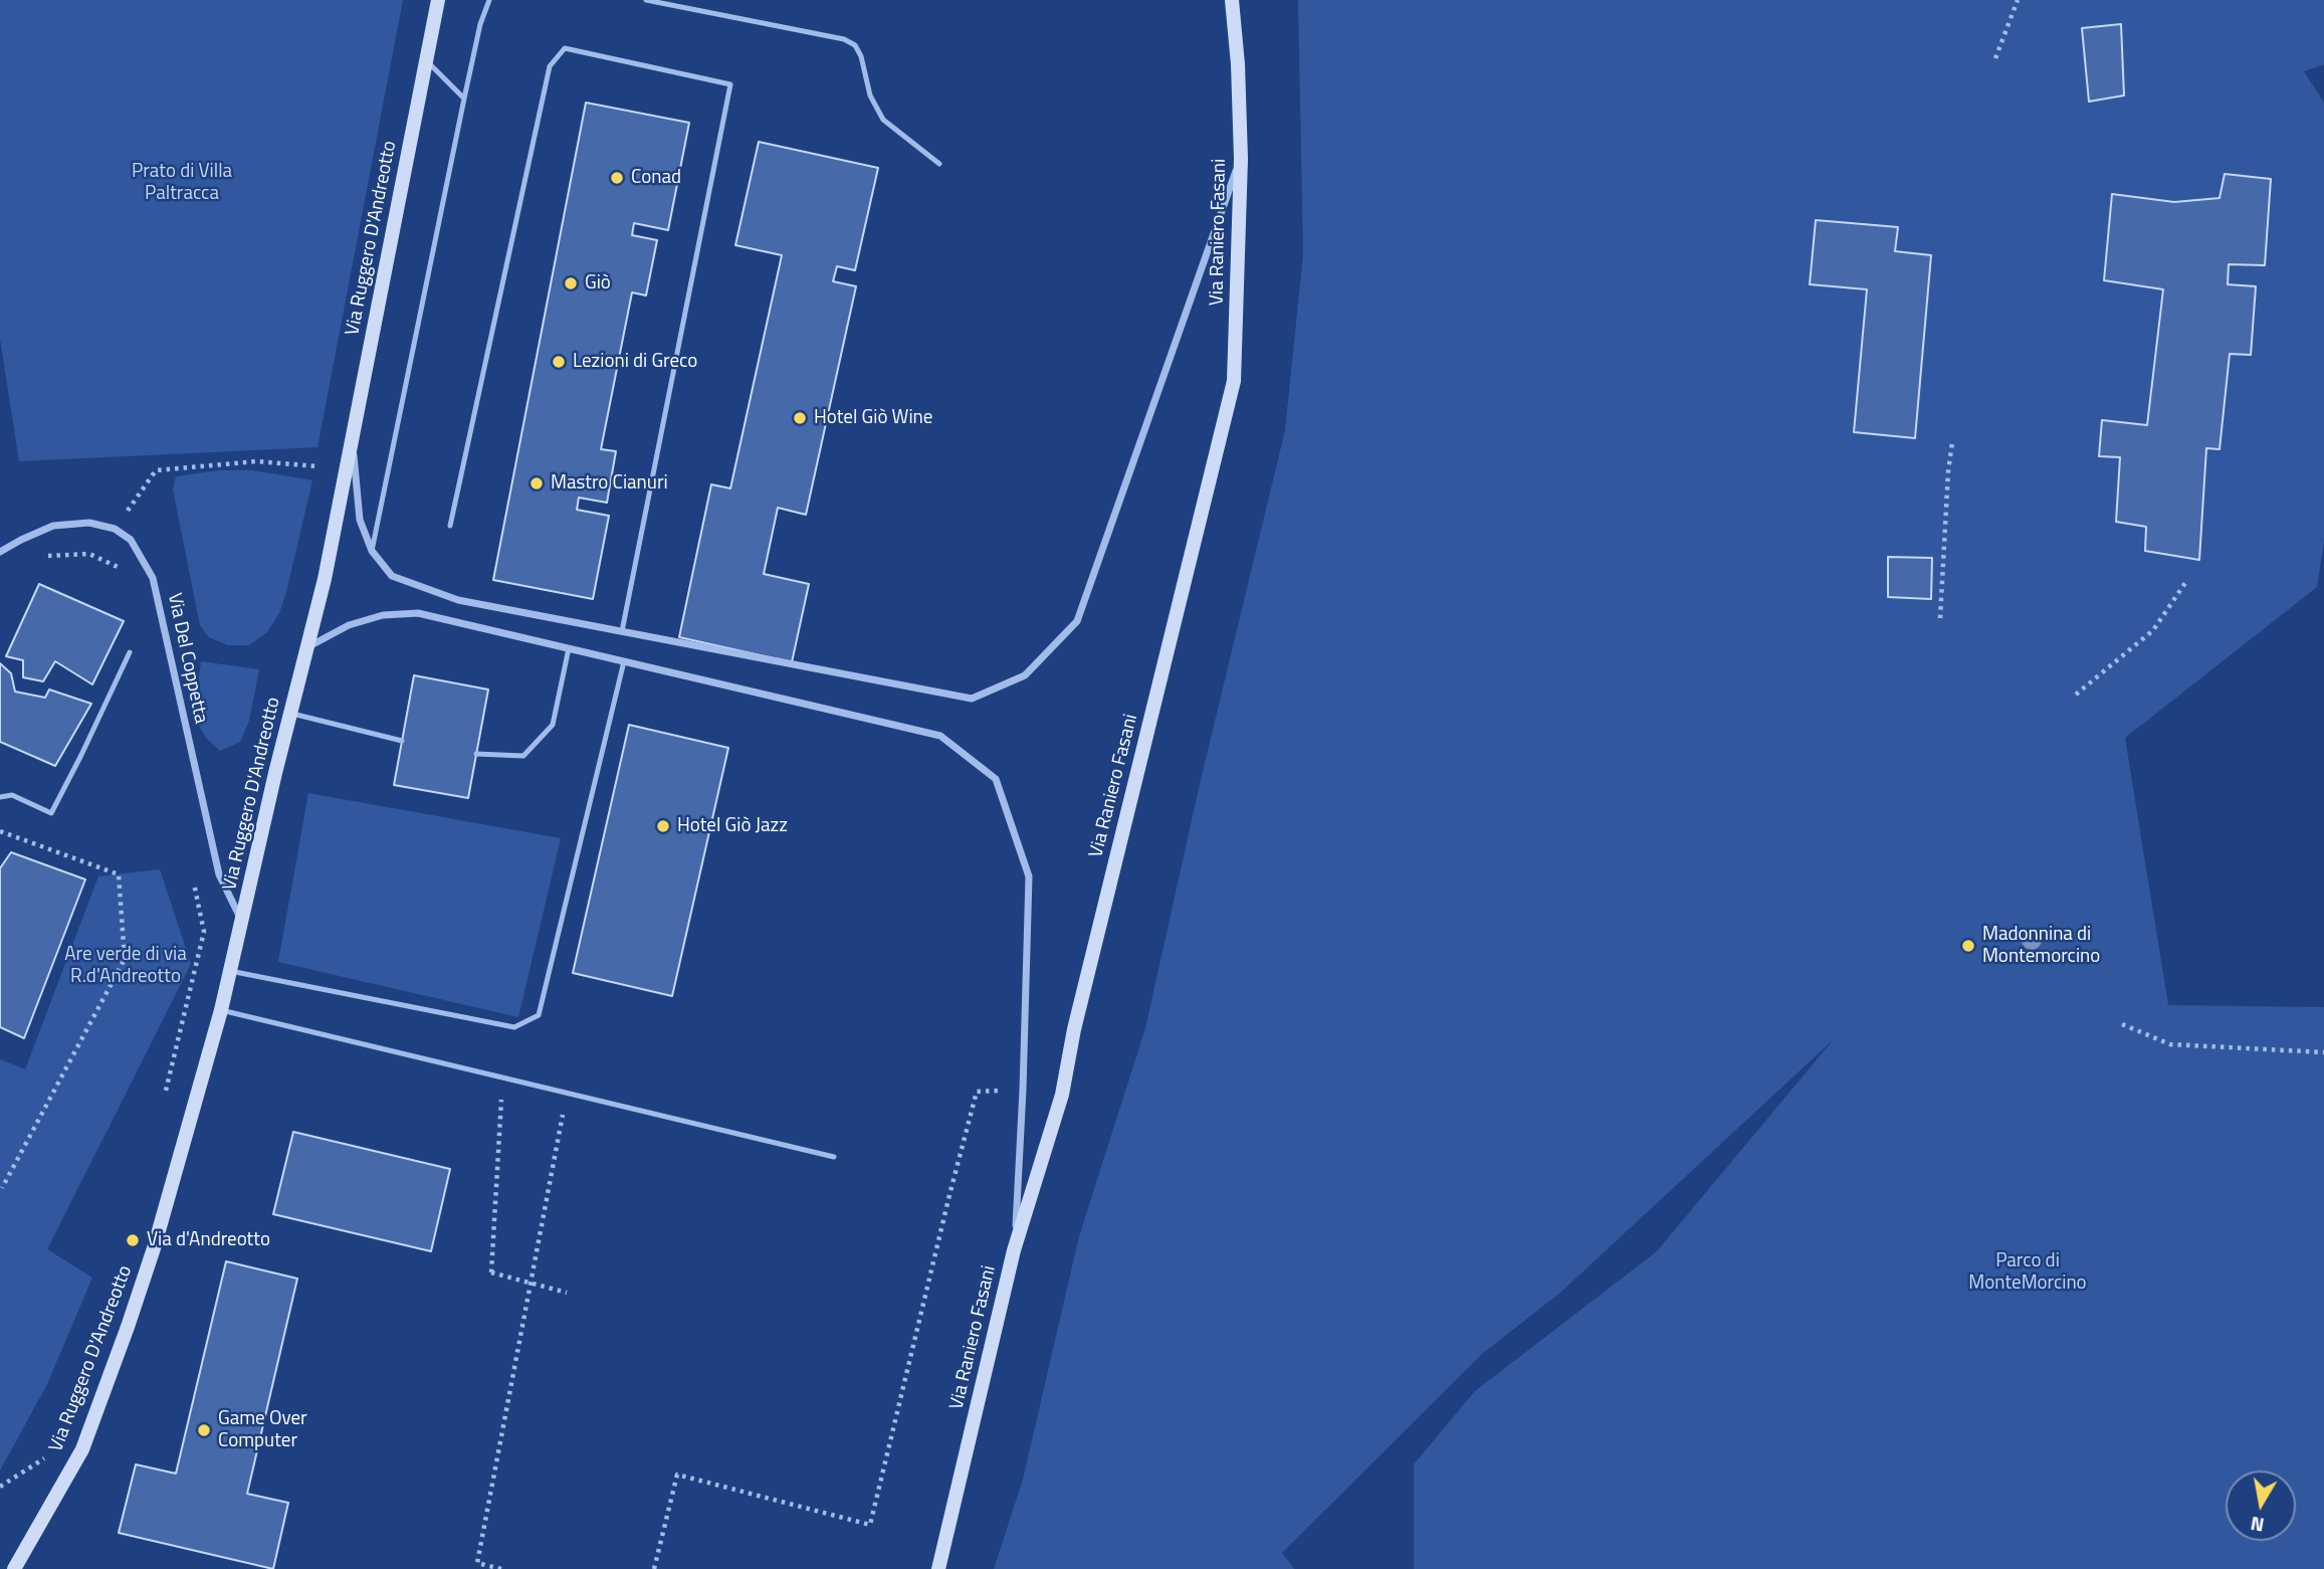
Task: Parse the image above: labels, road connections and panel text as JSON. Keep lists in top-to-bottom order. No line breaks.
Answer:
{"streets":{"main road":["Via Raniero Fasani","Via Ruggero D'Andreotto"],"street":["Via Del Coppetta"]},"crossings":[["Via Ruggero D'Andreotto","Via Del Coppetta"]],"parks":["Prato di Villa Paltracca","Are verde di via R.d'Andreotto","Parco di MonteMorcino"],"places":["Conad","Giò","Lezioni di Greco","Hotel Giò Wine","Mastro Cianuri","Hotel Giò Jazz","Madonnina di Montemorcino","Via d'Andreotto","Game Over Computer"],"north":"bottom"}
